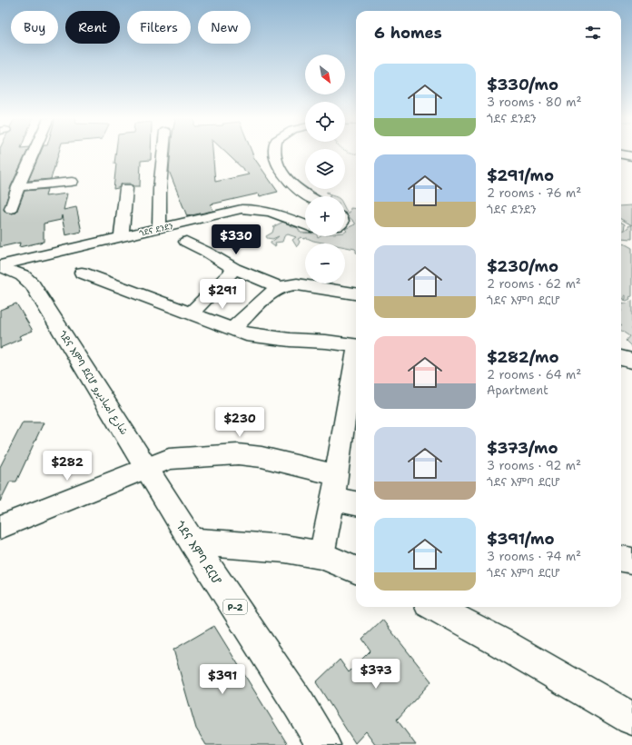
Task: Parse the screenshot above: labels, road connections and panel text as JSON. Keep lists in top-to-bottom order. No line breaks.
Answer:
{"streets":{"main road":["ጎደና እምባ ደርሆ شارع امباديرو","ጎደና እምባ ደርሆ","P-2"],"street":["ጎደና ደንደን"]},"crossings":[["ጎደና ደንደን","ጎደና እምባ ደርሆ شارع امباديرو"],["ጎደና እምባ ደርሆ شارع امباديرو","ጎደና እምባ ደርሆ"]],"north":"bottom right","page":{"chip":["Buy","Rent","Filters","New"],"heading":"6 homes","map_buttons":["+","−"],"list":[{"name":"$330/mo","note":"3 rooms · 80 m² · ጎደና ደንደን"},{"name":"$291/mo","note":"2 rooms · 76 m² · ጎደና ደንደን"},{"name":"$230/mo","note":"2 rooms · 62 m² · ጎደና እምባ ደርሆ"},{"name":"$282/mo","note":"2 rooms · 64 m² · Apartment"},{"name":"$373/mo","note":"3 rooms · 92 m² · ጎደና እምባ ደርሆ"},{"name":"$391/mo","note":"3 rooms · 74 m² · ጎደና እምባ ደርሆ"}],"price":["$330","$291","$230","$282","$373","$391"]}}
